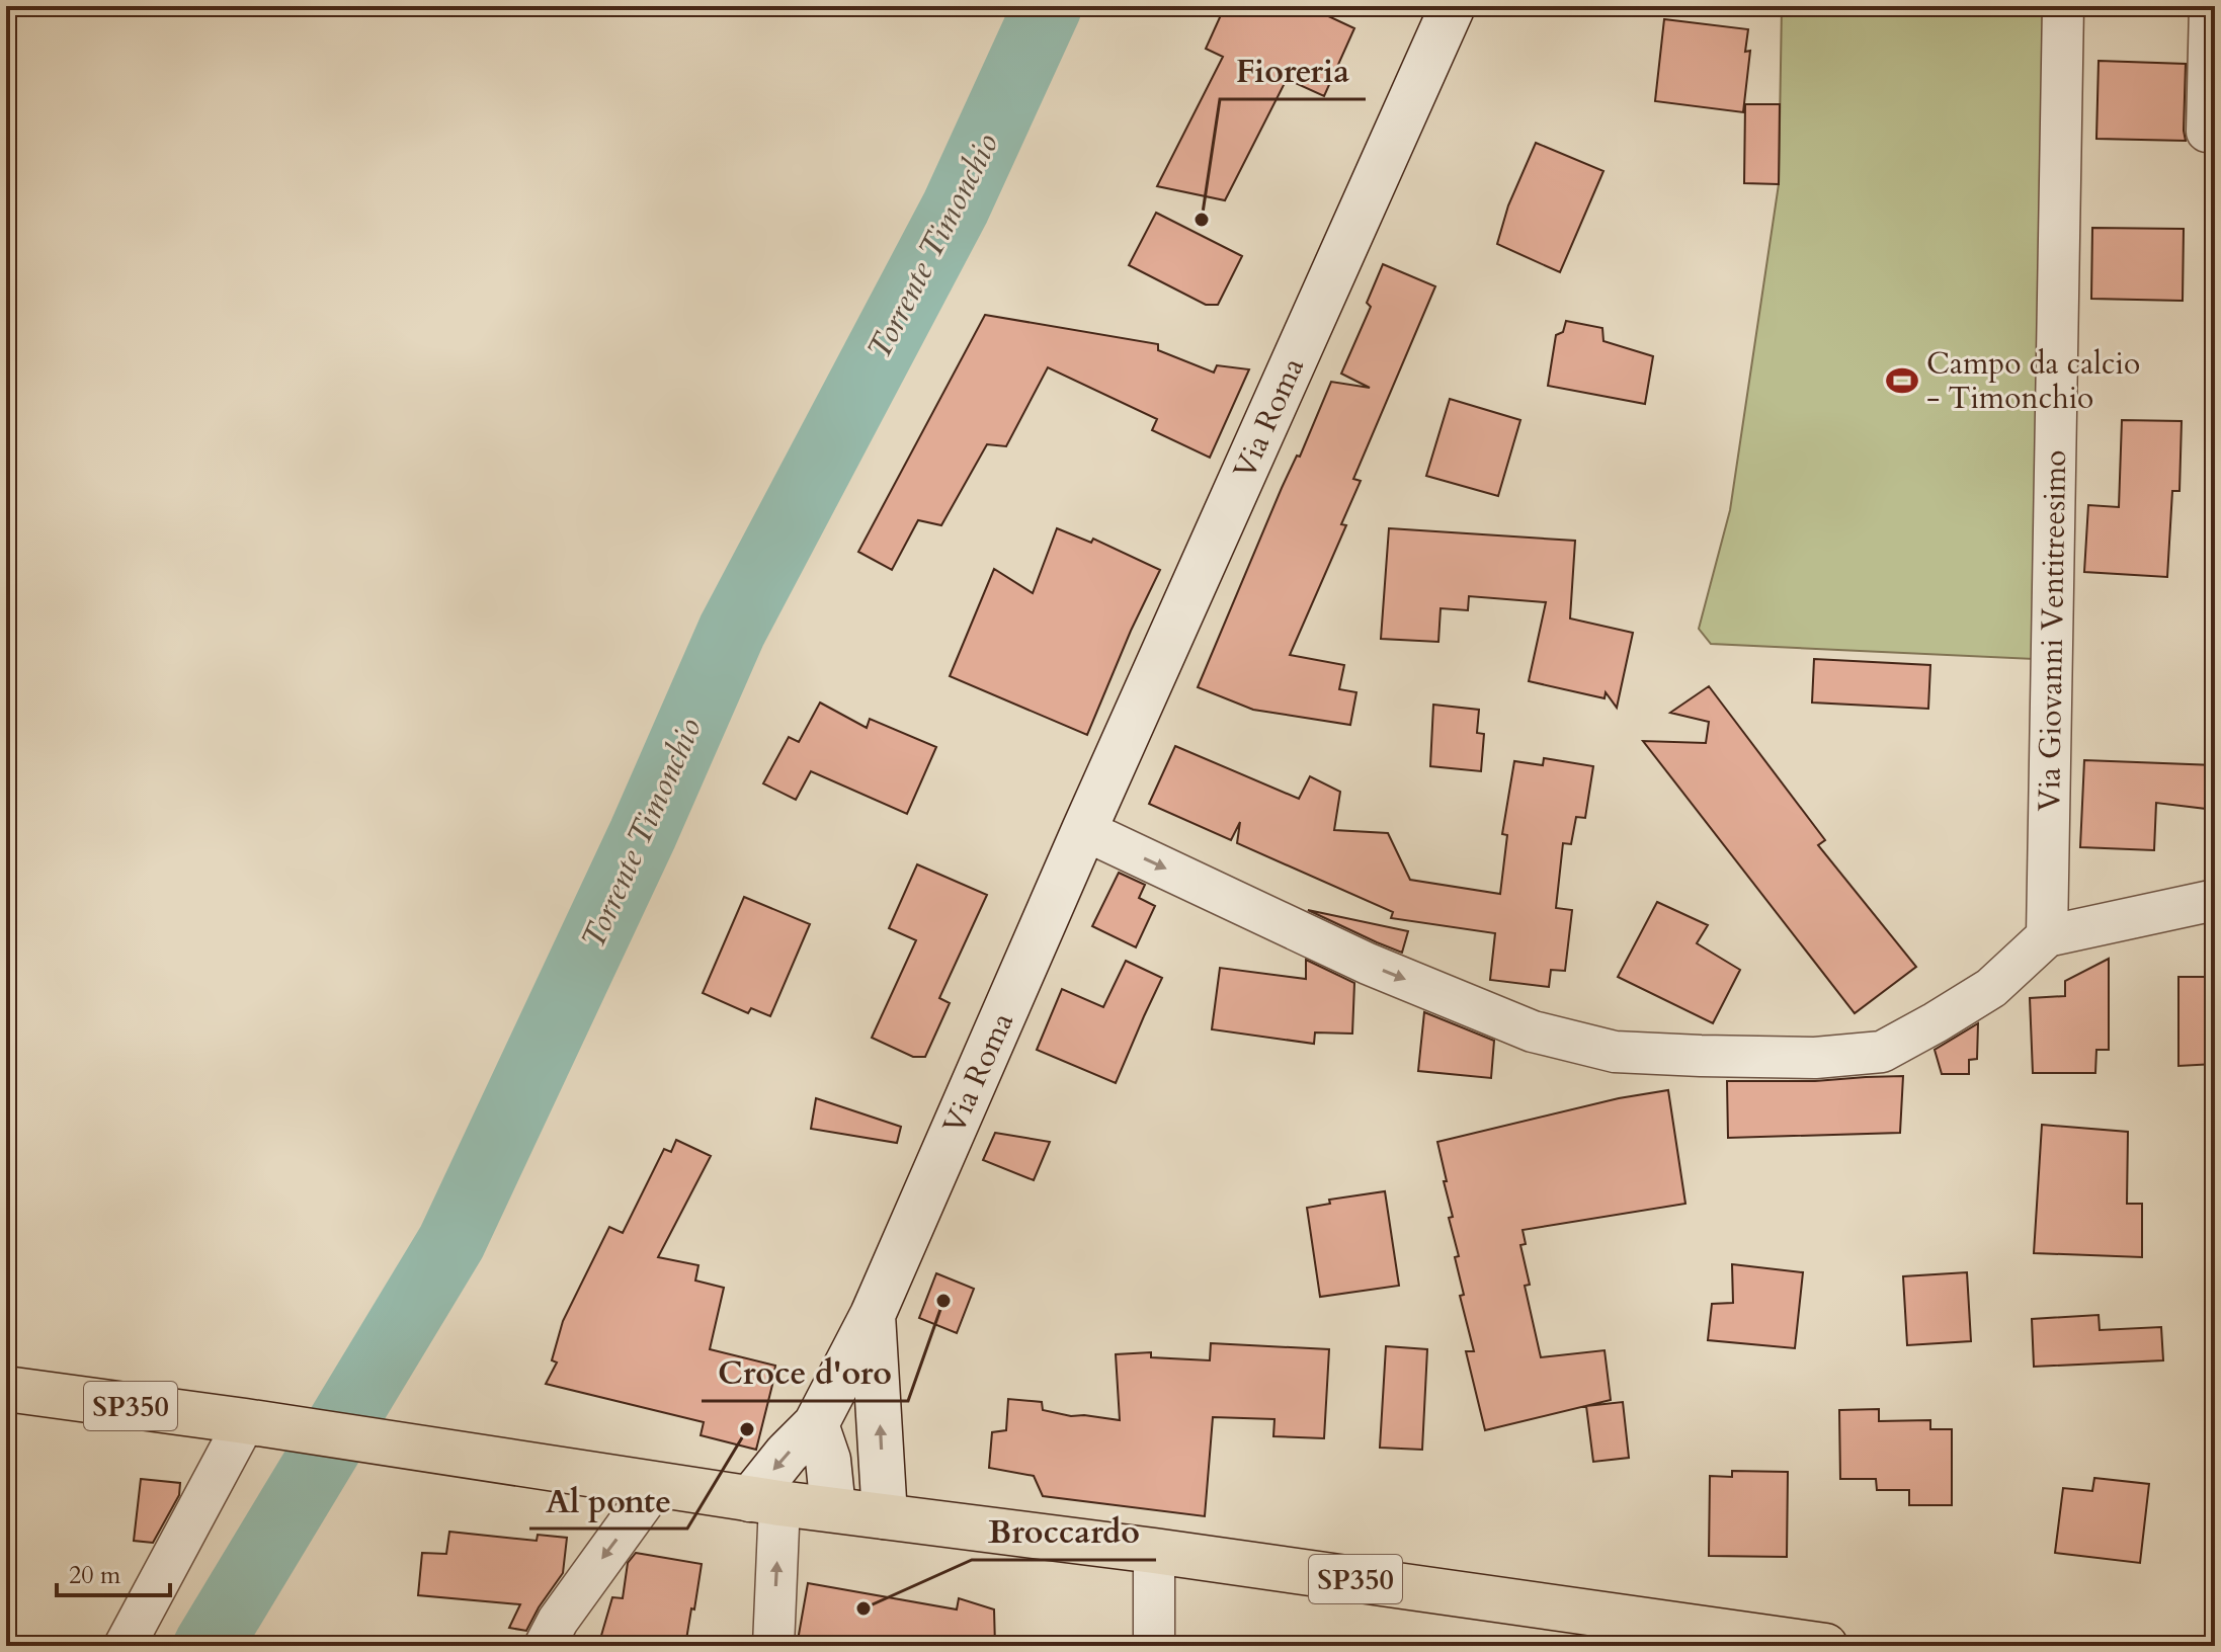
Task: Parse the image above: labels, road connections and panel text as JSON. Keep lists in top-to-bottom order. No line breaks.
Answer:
{"streets":{"main road":["SP350"],"street":["Via Roma","Via Giovanni Ventitreesimo"]},"crossings":[["Via Roma","SP350"]],"water":["Torrente Timonchio"],"places":{"other":["Fioreria","Croce d'oro","Al ponte","Broccardo"],"sports":["Campo da calcio - Timonchio"]},"scale_bar":"20 m"}
